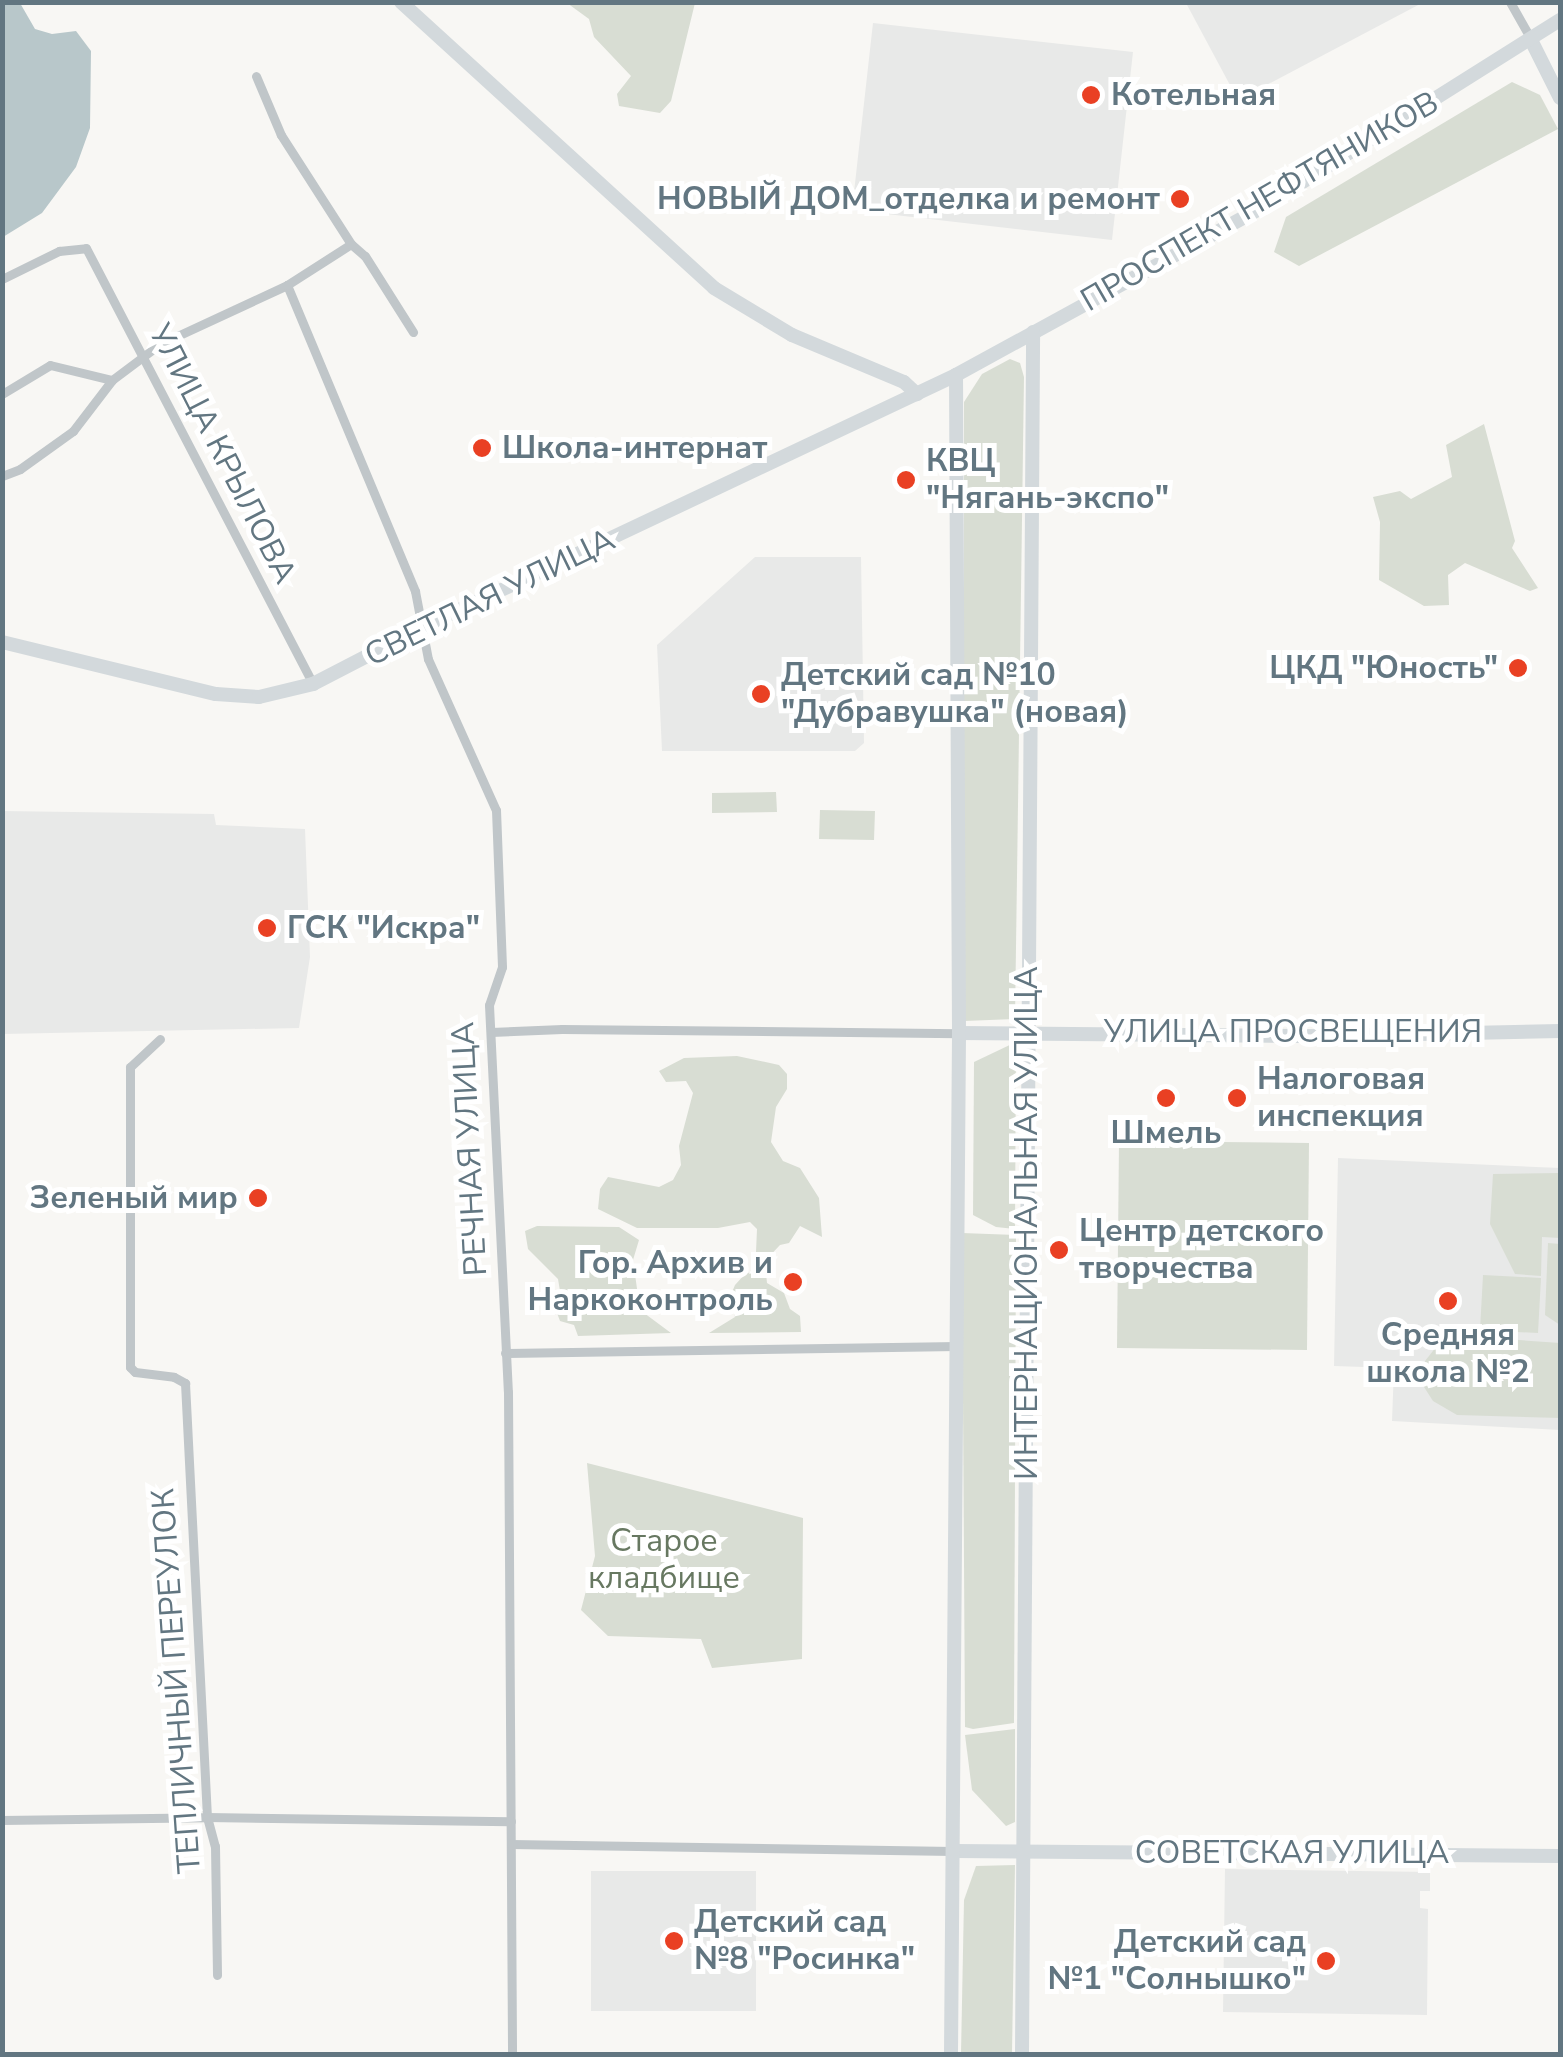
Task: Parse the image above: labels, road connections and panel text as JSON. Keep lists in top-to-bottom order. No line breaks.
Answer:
{"streets":{"main road":["ПРОСПЕКТ НЕФТЯНИКОВ","СВЕТЛАЯ УЛИЦА","УЛИЦА ПРОСВЕЩЕНИЯ","ИНТЕРНАЦИОНАЛЬНАЯ УЛИЦА","СОВЕТСКАЯ УЛИЦА"],"street":["УЛИЦА КРЫЛОВА","РЕЧНАЯ УЛИЦА","ТЕПЛИЧНЫЙ ПЕРЕУЛОК"]},"crossings":[["ПРОСПЕКТ НЕФТЯНИКОВ","СВЕТЛАЯ УЛИЦА"],["ПРОСПЕКТ НЕФТЯНИКОВ","ИНТЕРНАЦИОНАЛЬНАЯ УЛИЦА"],["УЛИЦА КРЫЛОВА","СВЕТЛАЯ УЛИЦА"],["СВЕТЛАЯ УЛИЦА","РЕЧНАЯ УЛИЦА"],["УЛИЦА ПРОСВЕЩЕНИЯ","ИНТЕРНАЦИОНАЛЬНАЯ УЛИЦА"],["ИНТЕРНАЦИОНАЛЬНАЯ УЛИЦА","СОВЕТСКАЯ УЛИЦА"]],"parks":["Старое кладбище"],"places":["Котельная","НОВЫЙ ДОМ_отделка и ремонт","Школа-интернат","КВЦ \"Нягань-экспо\"","ЦКД \"Юность\"","Детский сад №10 \"Дубравушка\" (новая)","ГСК \"Искра\"","Шмель","Налоговая инспекция","Зеленый мир","Центр детского творчества","Гор. Архив и Наркоконтроль","Средняя школа №2","Детский сад №8 \"Росинка\"","Детский сад №1 \"Солнышко\""]}
